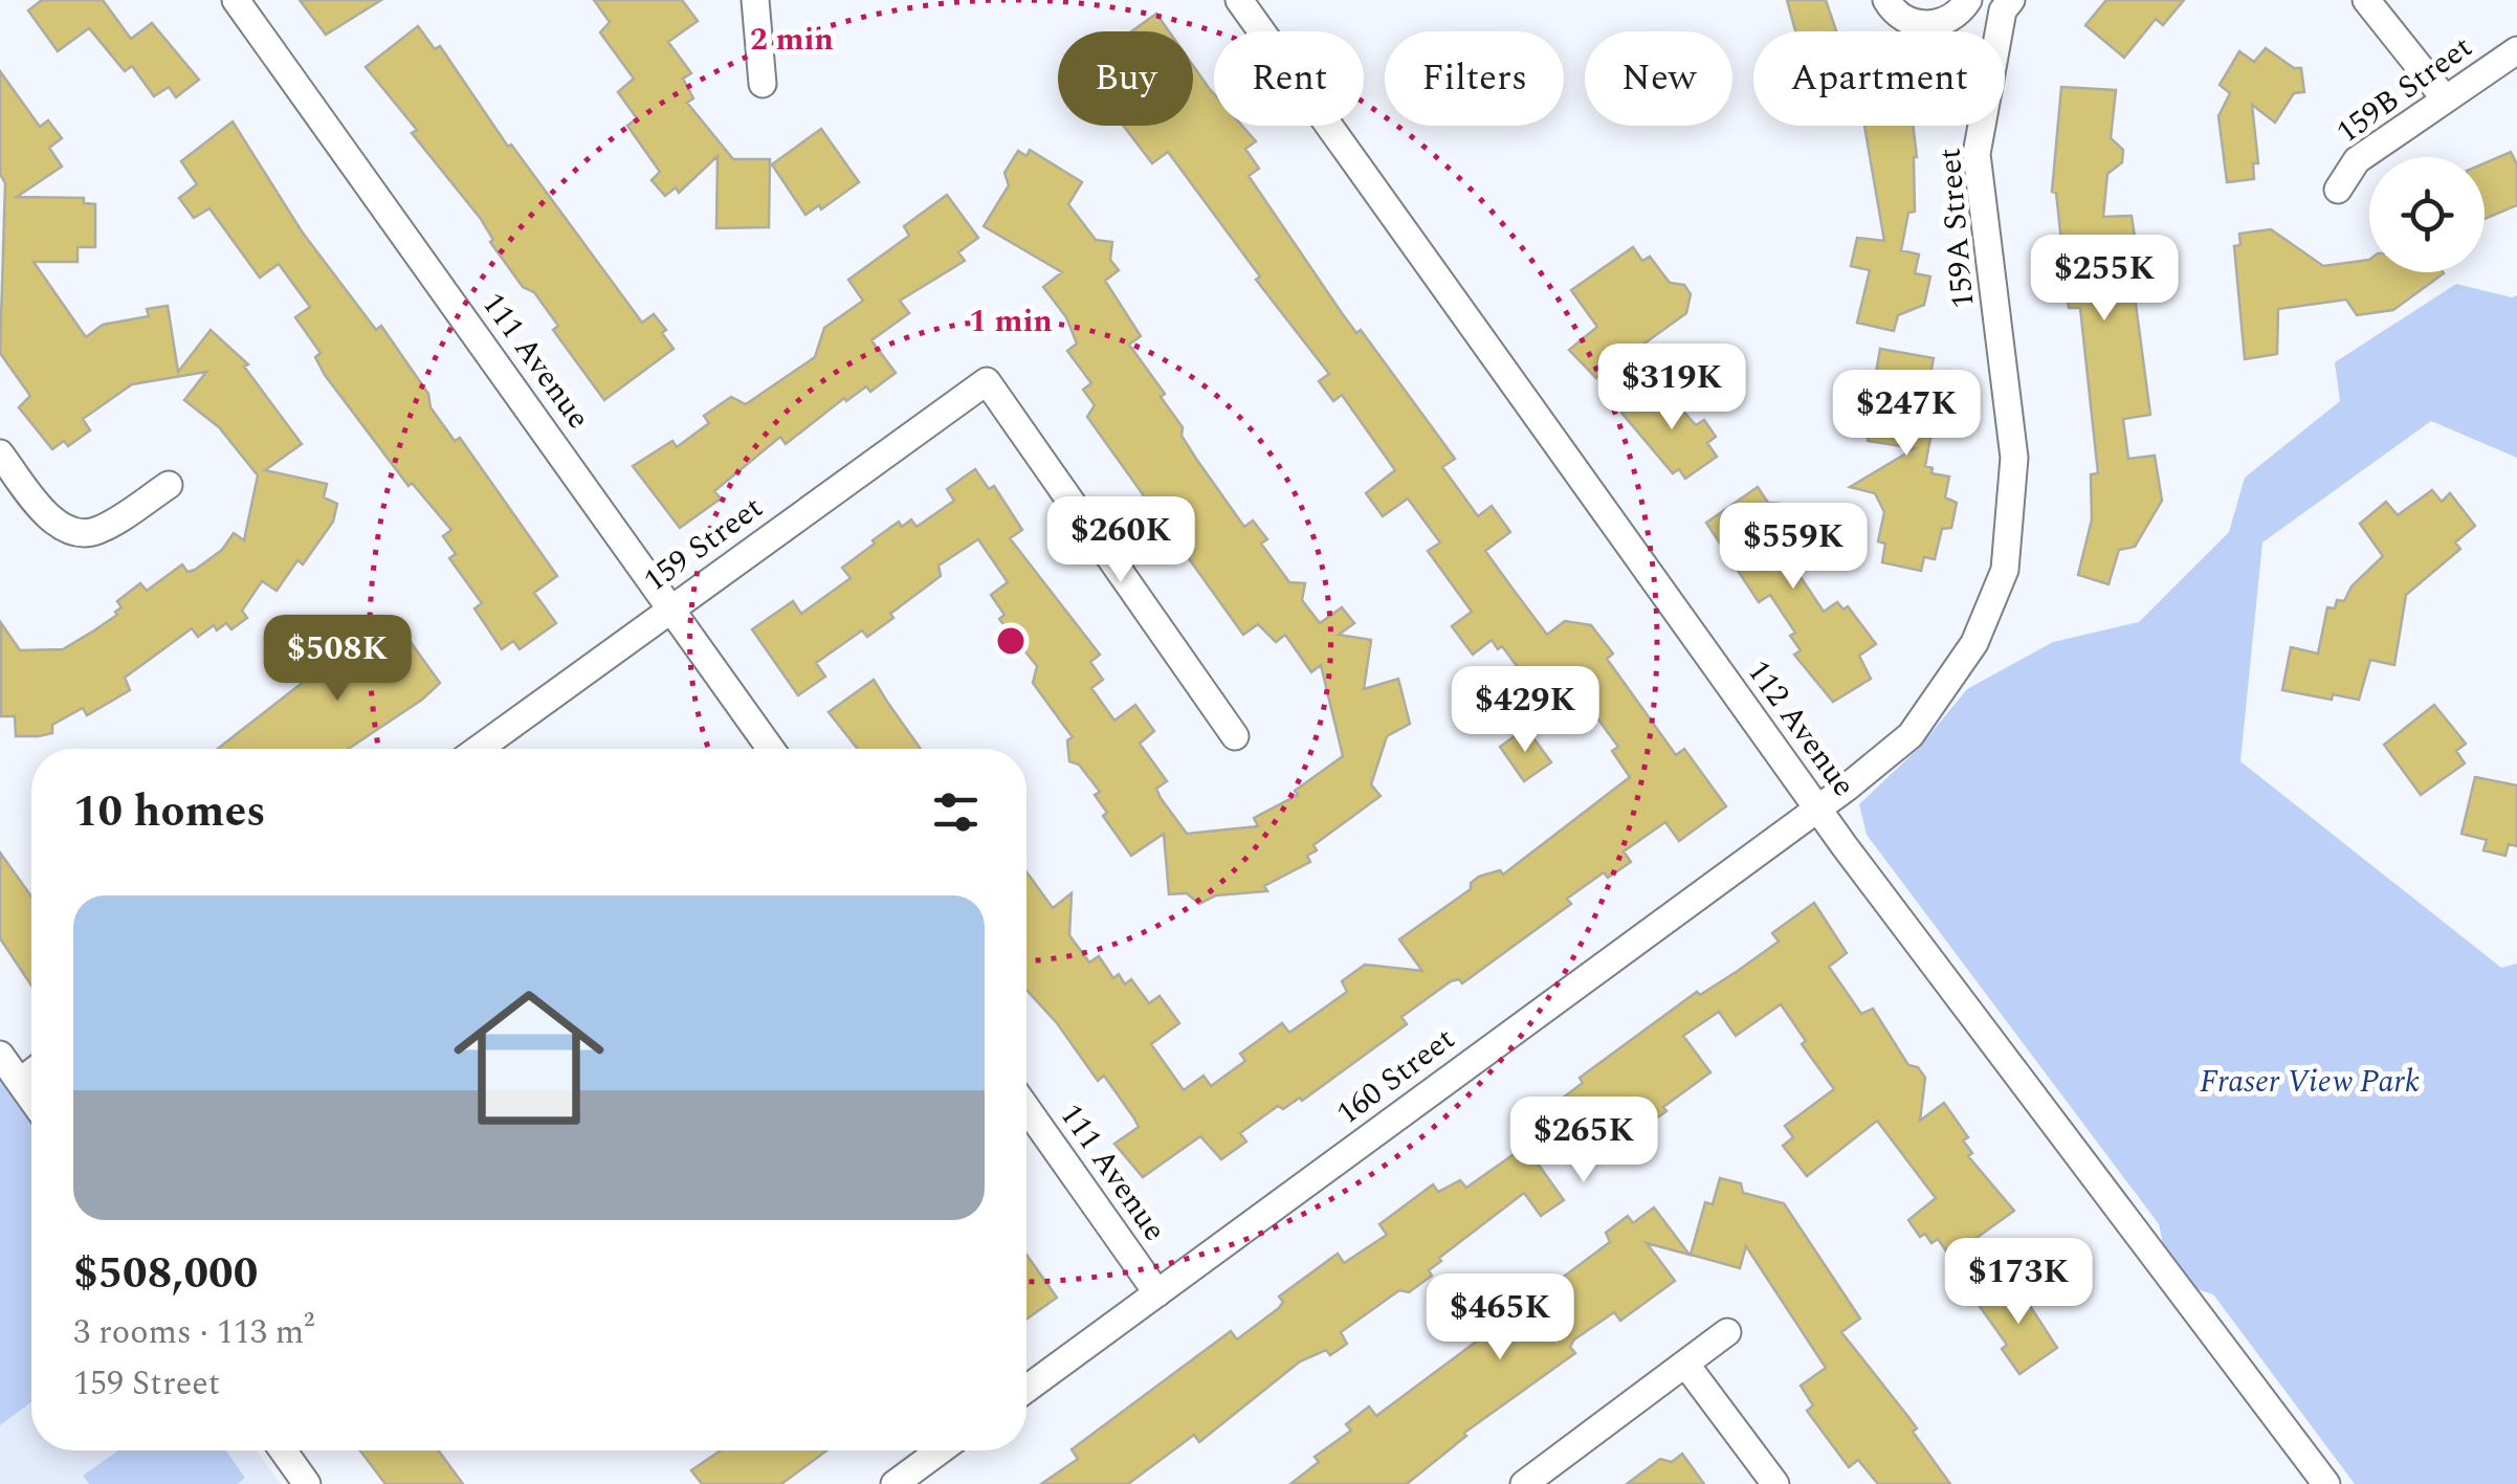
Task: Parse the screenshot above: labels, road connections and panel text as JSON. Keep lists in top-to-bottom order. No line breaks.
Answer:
{"streets":{"street":["159B Street","159A Street","111 Avenue","159 Street","112 Avenue","160 Street"]},"crossings":[["159A Street","112 Avenue"],["159A Street","160 Street"],["111 Avenue","159 Street"],["111 Avenue","160 Street"],["112 Avenue","160 Street"]],"parks":["Fraser View Park"],"page":{"chip":["Buy","Rent","Filters","New","Apartment"],"price":["$255K","$319K","$247K","$260K","$559K","$508K","$429K","$265K","$173K","$465K"],"heading":"10 homes","list":[{"name":"$508,000","note":"3 rooms · 113 m² · 159 Street"}]},"rings":["2 min","1 min"]}
